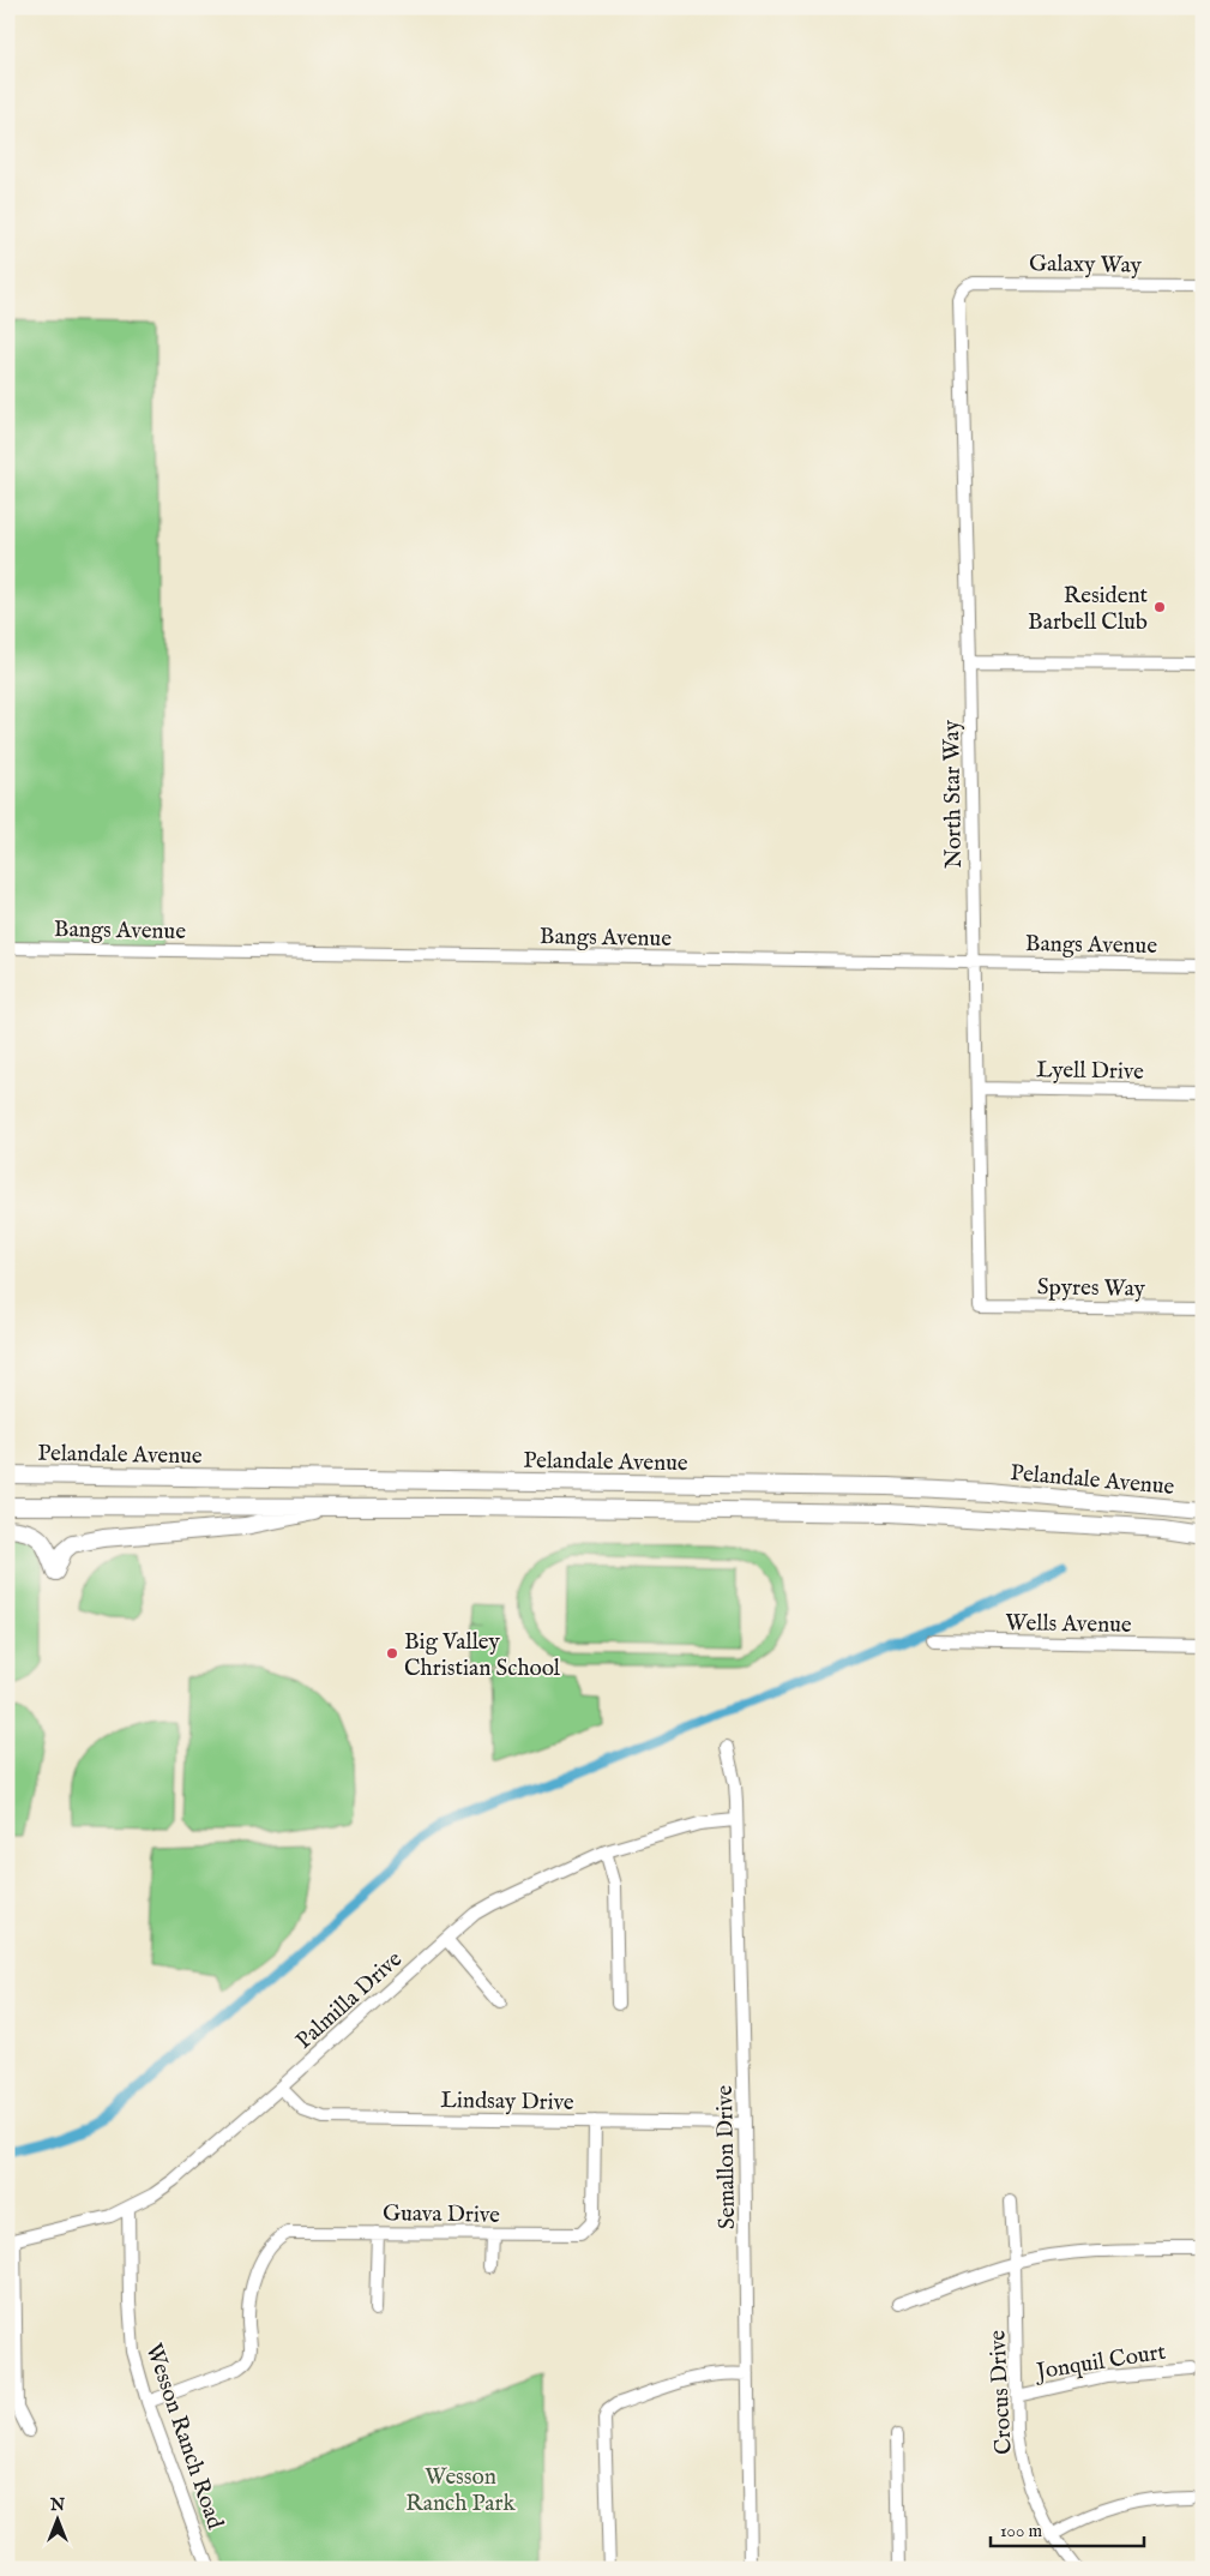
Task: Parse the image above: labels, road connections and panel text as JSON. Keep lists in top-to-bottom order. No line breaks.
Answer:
{"streets":{"main road":["Pelandale Avenue"],"street":["Galaxy Way","North Star Way","Bangs Avenue","Lyell Drive","Spyres Way","Wells Avenue","Palmilla Drive","Lindsay Drive","Semallon Drive","Guava Drive","Jonquil Court","Crocus Drive","Wesson Ranch Road"]},"crossings":[["Galaxy Way","North Star Way"],["North Star Way","Bangs Avenue"],["North Star Way","Lyell Drive"],["North Star Way","Spyres Way"],["Palmilla Drive","Lindsay Drive"],["Palmilla Drive","Semallon Drive"],["Palmilla Drive","Wesson Ranch Road"],["Lindsay Drive","Semallon Drive"],["Lindsay Drive","Guava Drive"],["Guava Drive","Wesson Ranch Road"],["Jonquil Court","Crocus Drive"]],"parks":["Wesson Ranch Park"],"places":["Resident Barbell Club","Big Valley Christian School"],"scale_bar":"100 m","north":"top"}
